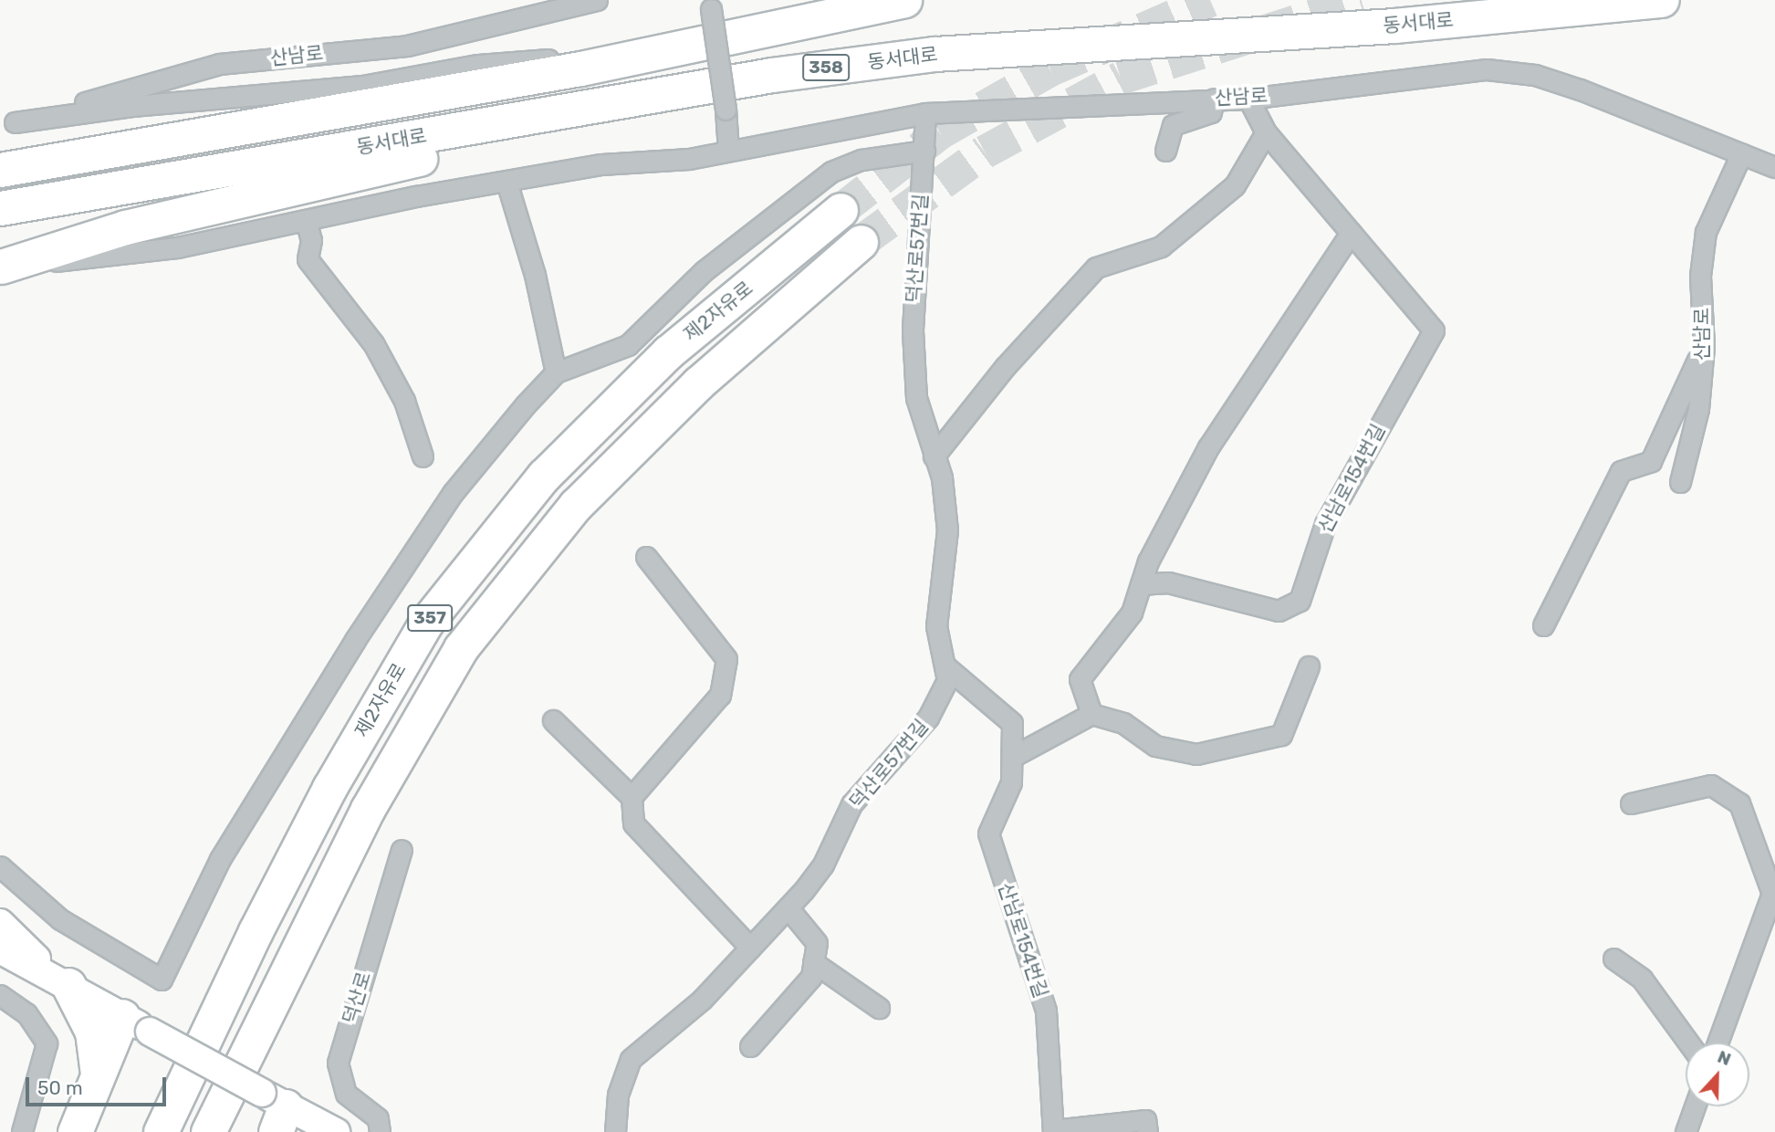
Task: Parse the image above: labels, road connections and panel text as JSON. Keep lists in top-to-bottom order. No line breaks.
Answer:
{"streets":{"highway":["동서대로","358","제2자유로","357"],"street":["산남로","덕산로57번길","산남로154번길","덕산로"]},"crossings":[["산남로","덕산로57번길"],["산남로","산남로154번길"],["덕산로57번길","산남로154번길"]],"scale_bar":"50 m","north":"top"}
